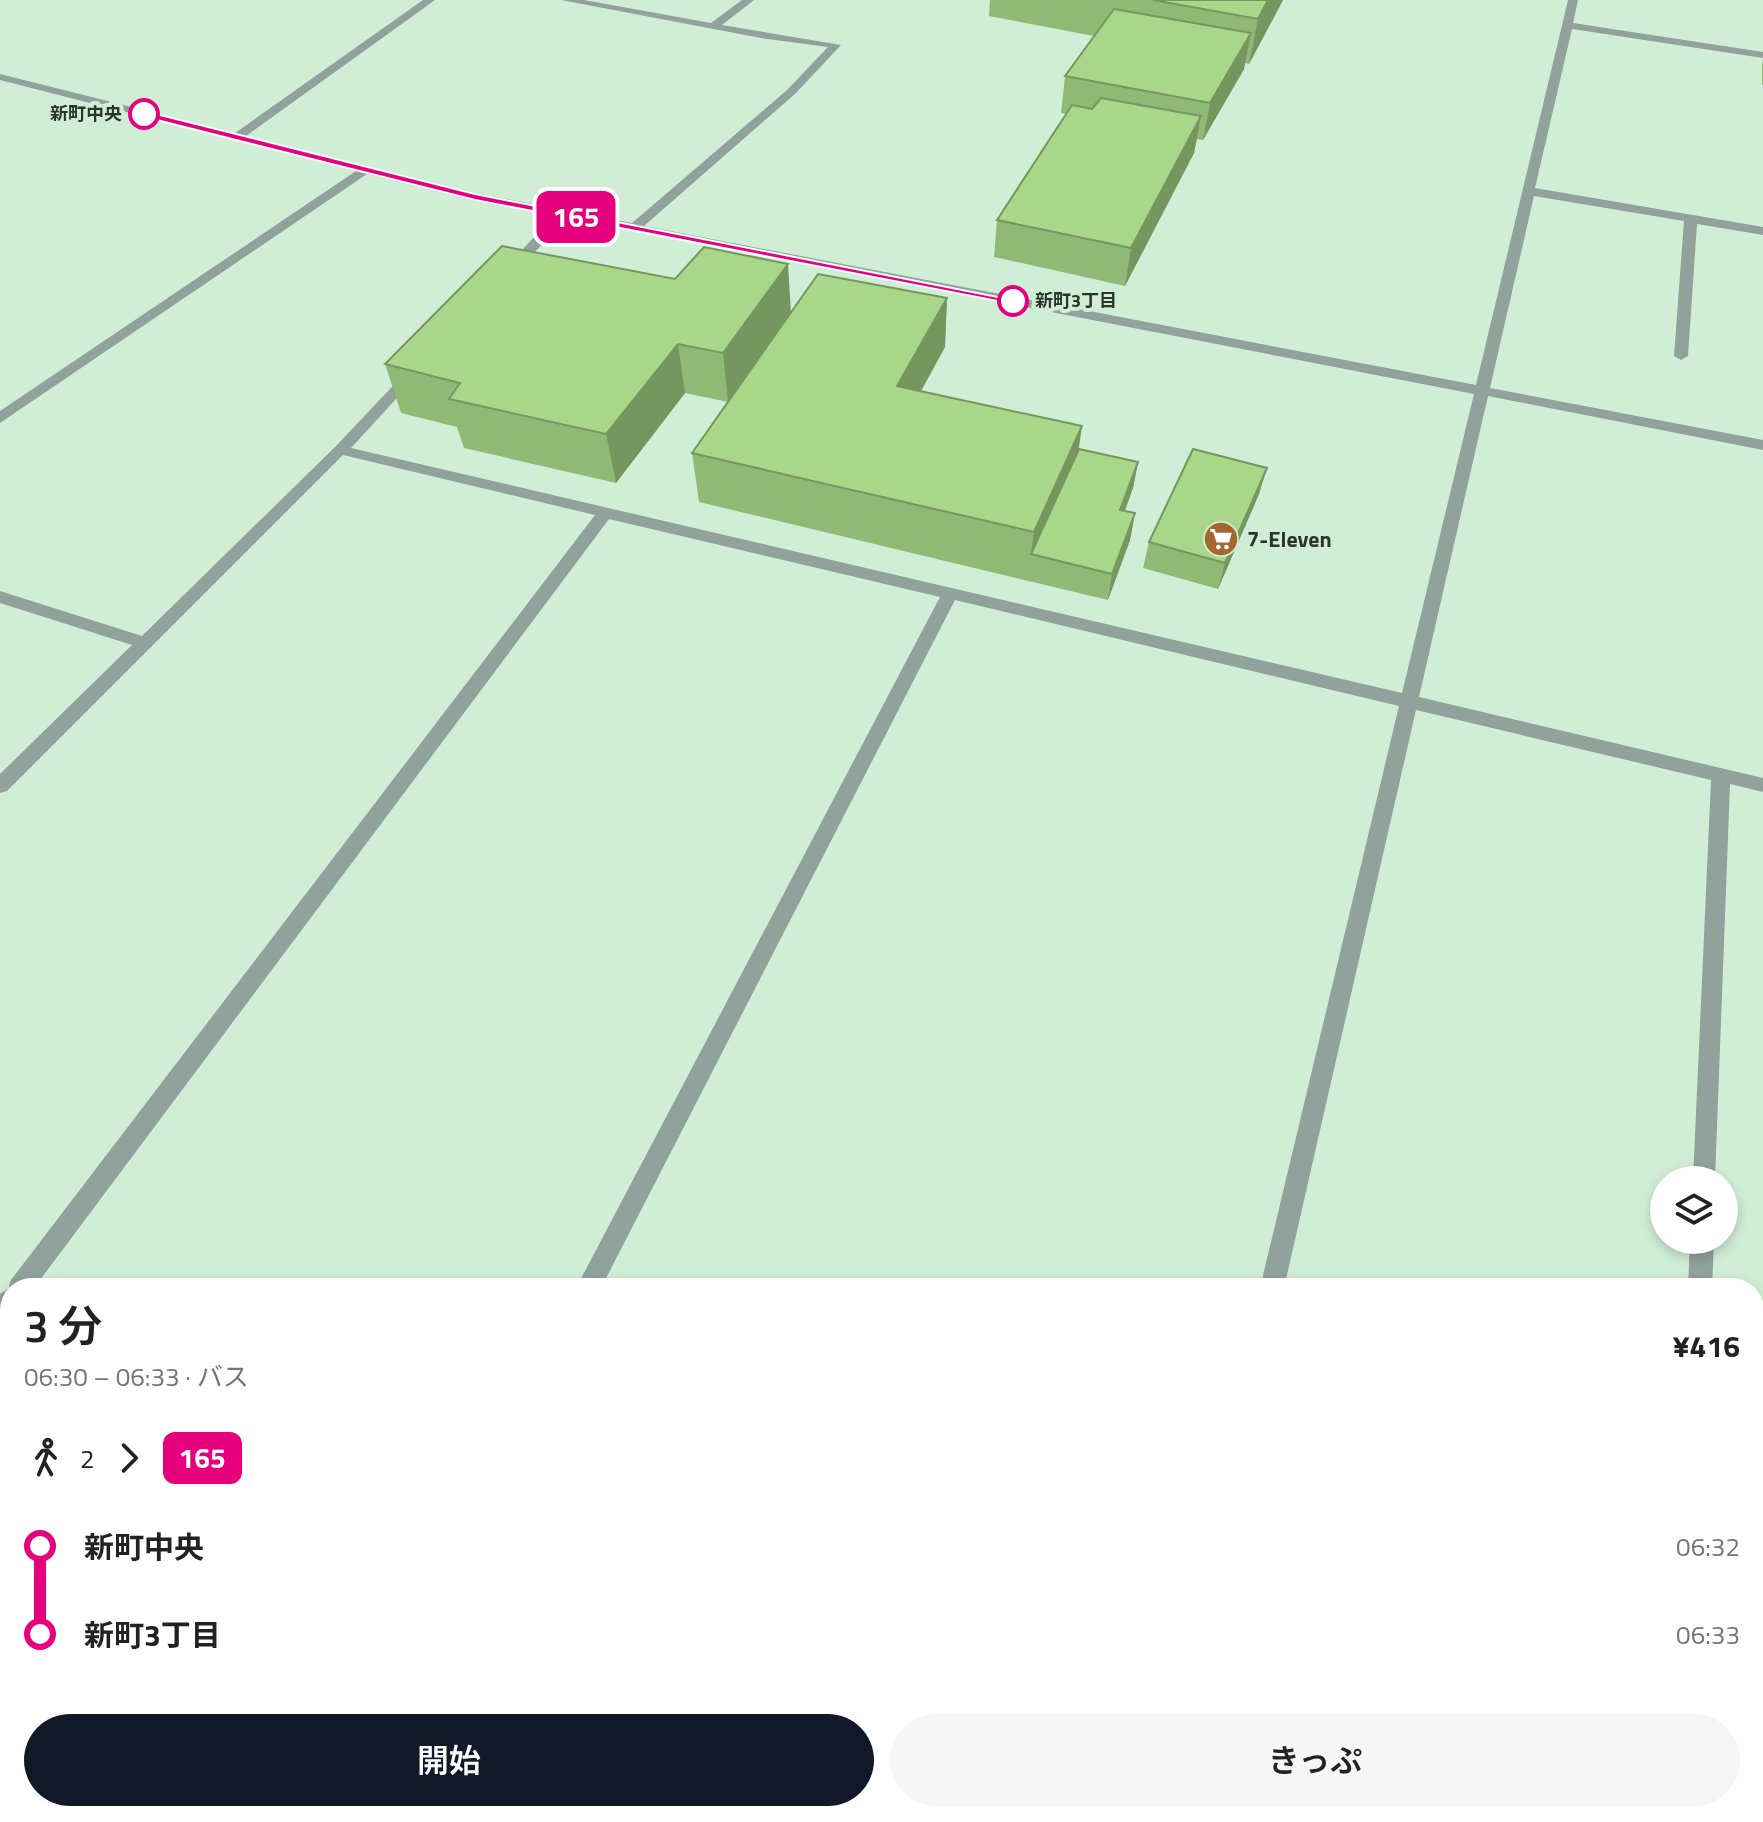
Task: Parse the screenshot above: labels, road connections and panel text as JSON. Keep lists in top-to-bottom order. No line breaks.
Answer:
{"places":{"other":["新町中央","新町3丁目"],"supermarket":["7-Eleven"]},"lines":["bus line 165"],"page":{"on_map":"165","heading":["3 分","06:30 – 06:33 · バス","¥416"],"legs":["2","165"],"list":[{"name":"新町中央","value":"06:32"},{"name":"新町3丁目","value":"06:33"}],"buttons":["開始","きっぷ"]}}
